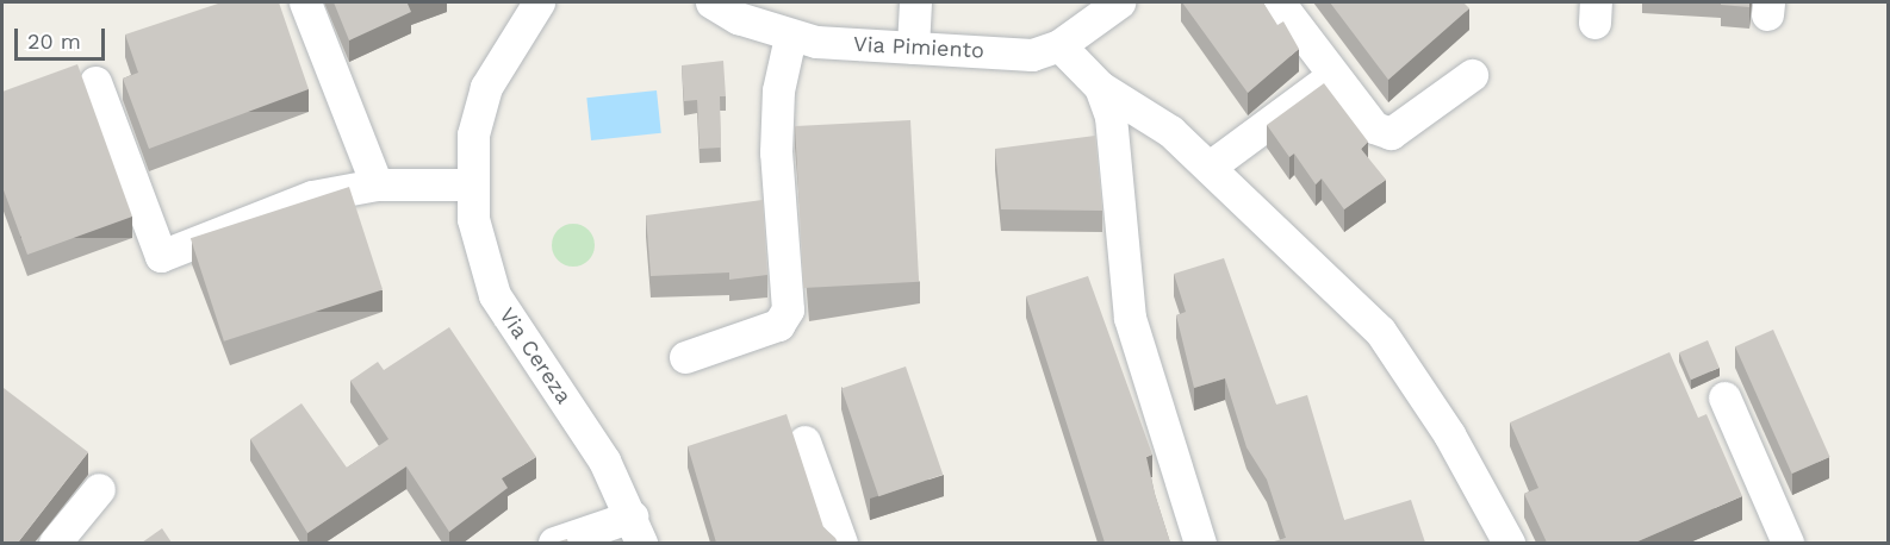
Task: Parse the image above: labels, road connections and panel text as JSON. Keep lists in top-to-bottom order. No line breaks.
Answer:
{"streets":{"street":["Via Pimiento","Via Cereza"]},"scale_bar":"20 m"}
